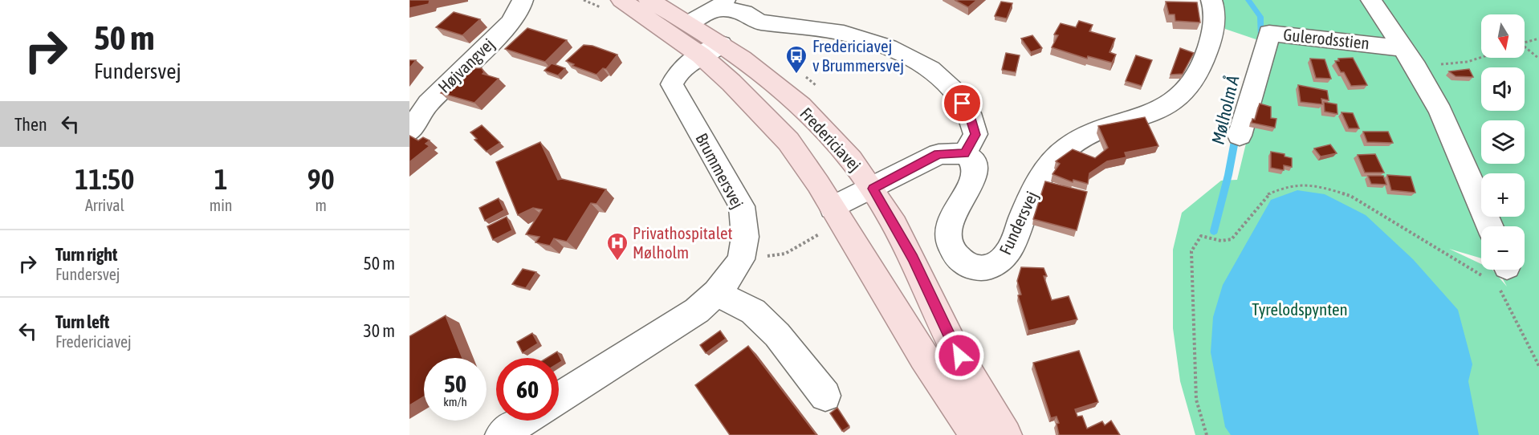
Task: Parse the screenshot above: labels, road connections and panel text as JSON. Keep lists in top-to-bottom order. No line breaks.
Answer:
{"streets":{"main road":["Fredericiavej"],"street":["Gulerodsstien","Højvangvej","Brummersvej","Fundersvej"]},"crossings":[["Fredericiavej","Brummersvej"]],"water":["Mølholm Å"],"parks":["Tyrelodspynten"],"places":{"bus stop":["Fredericiavej v Brummersvej"],"hospital":["Privathospitalet Mølholm"]},"north":"bottom","page":{"turn":["50 m","Fundersvej"],"map_buttons":["+","−"],"then":"Then","eta":["11:50","Arrival","1","min","90","m"],"list":[{"name":"Turn right","note":"Fundersvej","value":"50 m"},{"name":"Turn left","note":"Fredericiavej","value":"30 m"}],"speed":"50 km/h","limit":"60"}}
